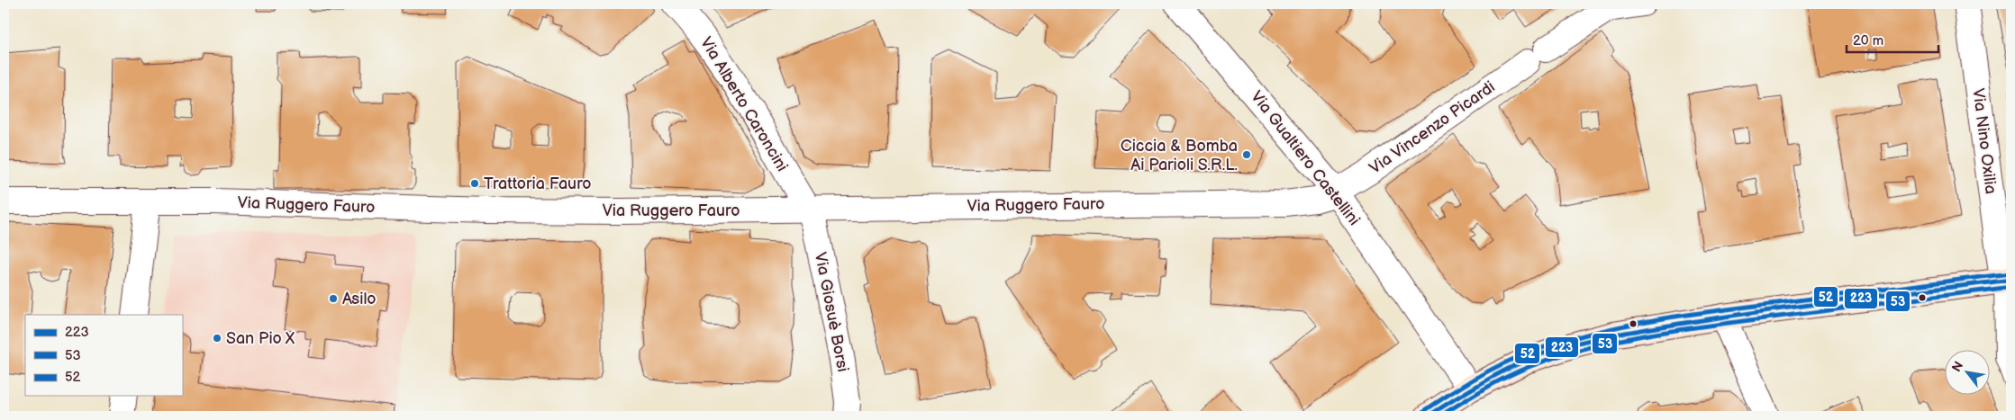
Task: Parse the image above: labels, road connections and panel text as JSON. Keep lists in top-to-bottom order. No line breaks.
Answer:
{"streets":{"street":["Via Alberto Caroncini","Via Vincenzo Picardi","Via Nino Oxilia","Via Gualtiero Castellini","Via Ruggero Fauro","Via Giosuè Borsi"]},"crossings":[["Via Alberto Caroncini","Via Ruggero Fauro"],["Via Alberto Caroncini","Via Giosuè Borsi"],["Via Vincenzo Picardi","Via Gualtiero Castellini"],["Via Vincenzo Picardi","Via Ruggero Fauro"],["Via Gualtiero Castellini","Via Ruggero Fauro"],["Via Ruggero Fauro","Via Giosuè Borsi"]],"places":["Ciccia & Bomba Ai Parioli S.R.L.","Trattoria Fauro","Asilo","San Pio X"],"lines":["transit line 52","transit line 223","transit line 53"],"legend":["223","53","52"],"scale_bar":"20 m","north":"top left"}
